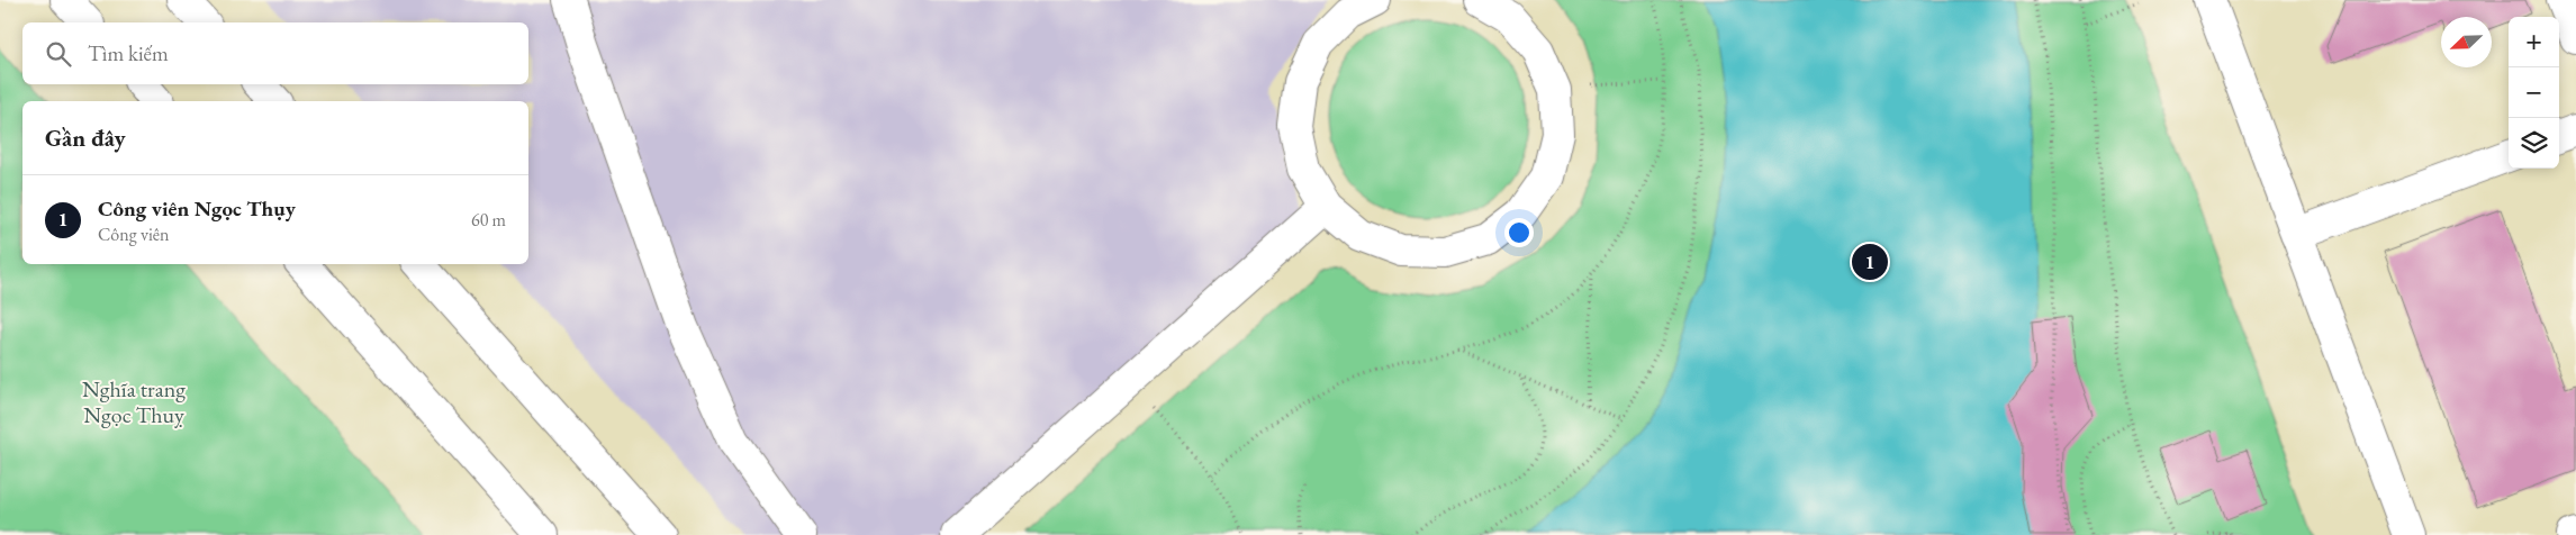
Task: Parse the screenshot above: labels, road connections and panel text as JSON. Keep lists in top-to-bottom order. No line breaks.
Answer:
{"parks":["Nghĩa trang Ngọc Thuỵ"],"north":"bottom left","page":{"map_buttons":["+","−"],"search":"Tìm kiếm","heading":"Gần đây","list":[{"mark":"1","name":"Công viên Ngọc Thụy","note":"Công viên","value":"60 m"}],"pins":"1"}}
